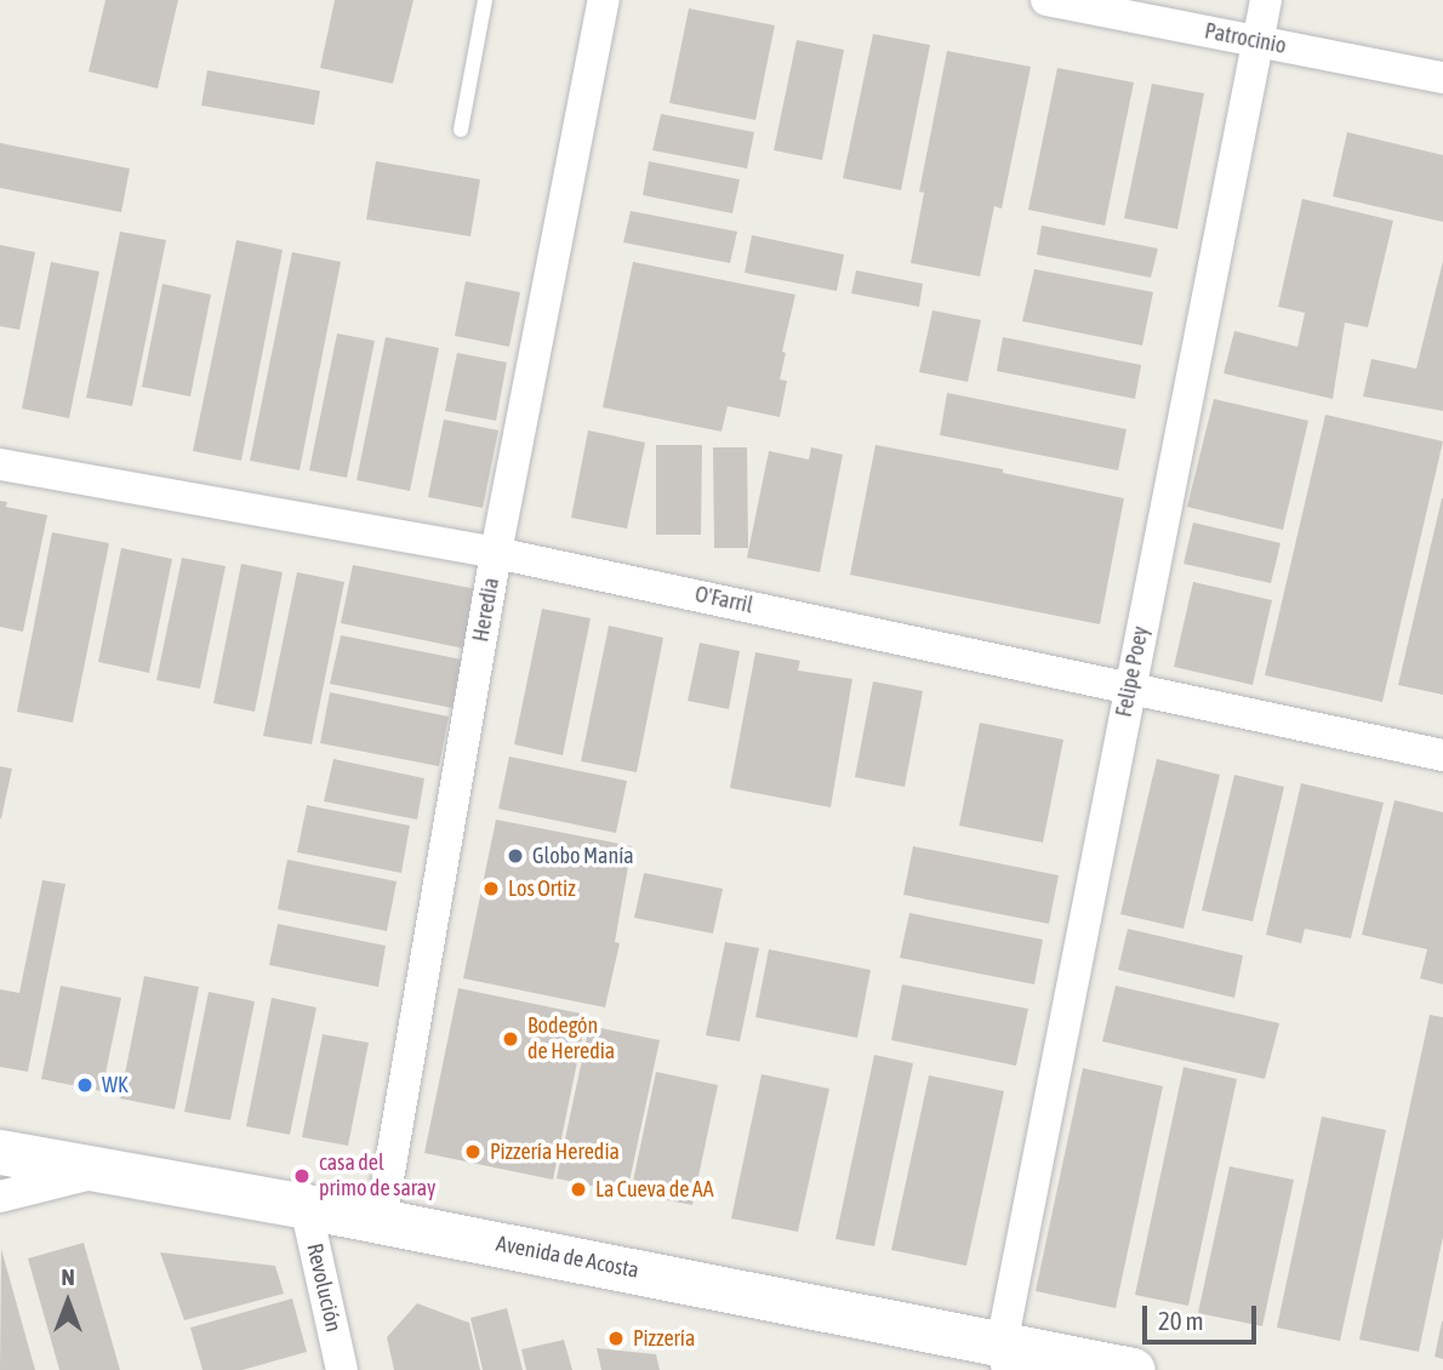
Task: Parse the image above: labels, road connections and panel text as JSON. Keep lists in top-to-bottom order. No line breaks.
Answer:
{"streets":{"main road":["Avenida de Acosta"],"street":["Patrocinio","O'Farril","Heredia","Felipe Poey","Revolución"]},"crossings":[["Patrocinio","Felipe Poey"],["O'Farril","Heredia"],["O'Farril","Felipe Poey"],["Heredia","Avenida de Acosta"],["Felipe Poey","Avenida de Acosta"],["Avenida de Acosta","Revolución"]],"places":["Globo Manía","Los Ortiz","Bodegón de Heredia","WK","Pizzería Heredia","casa del primo de saray","La Cueva de AA","Pizzería"],"scale_bar":"20 m","north":"top"}
